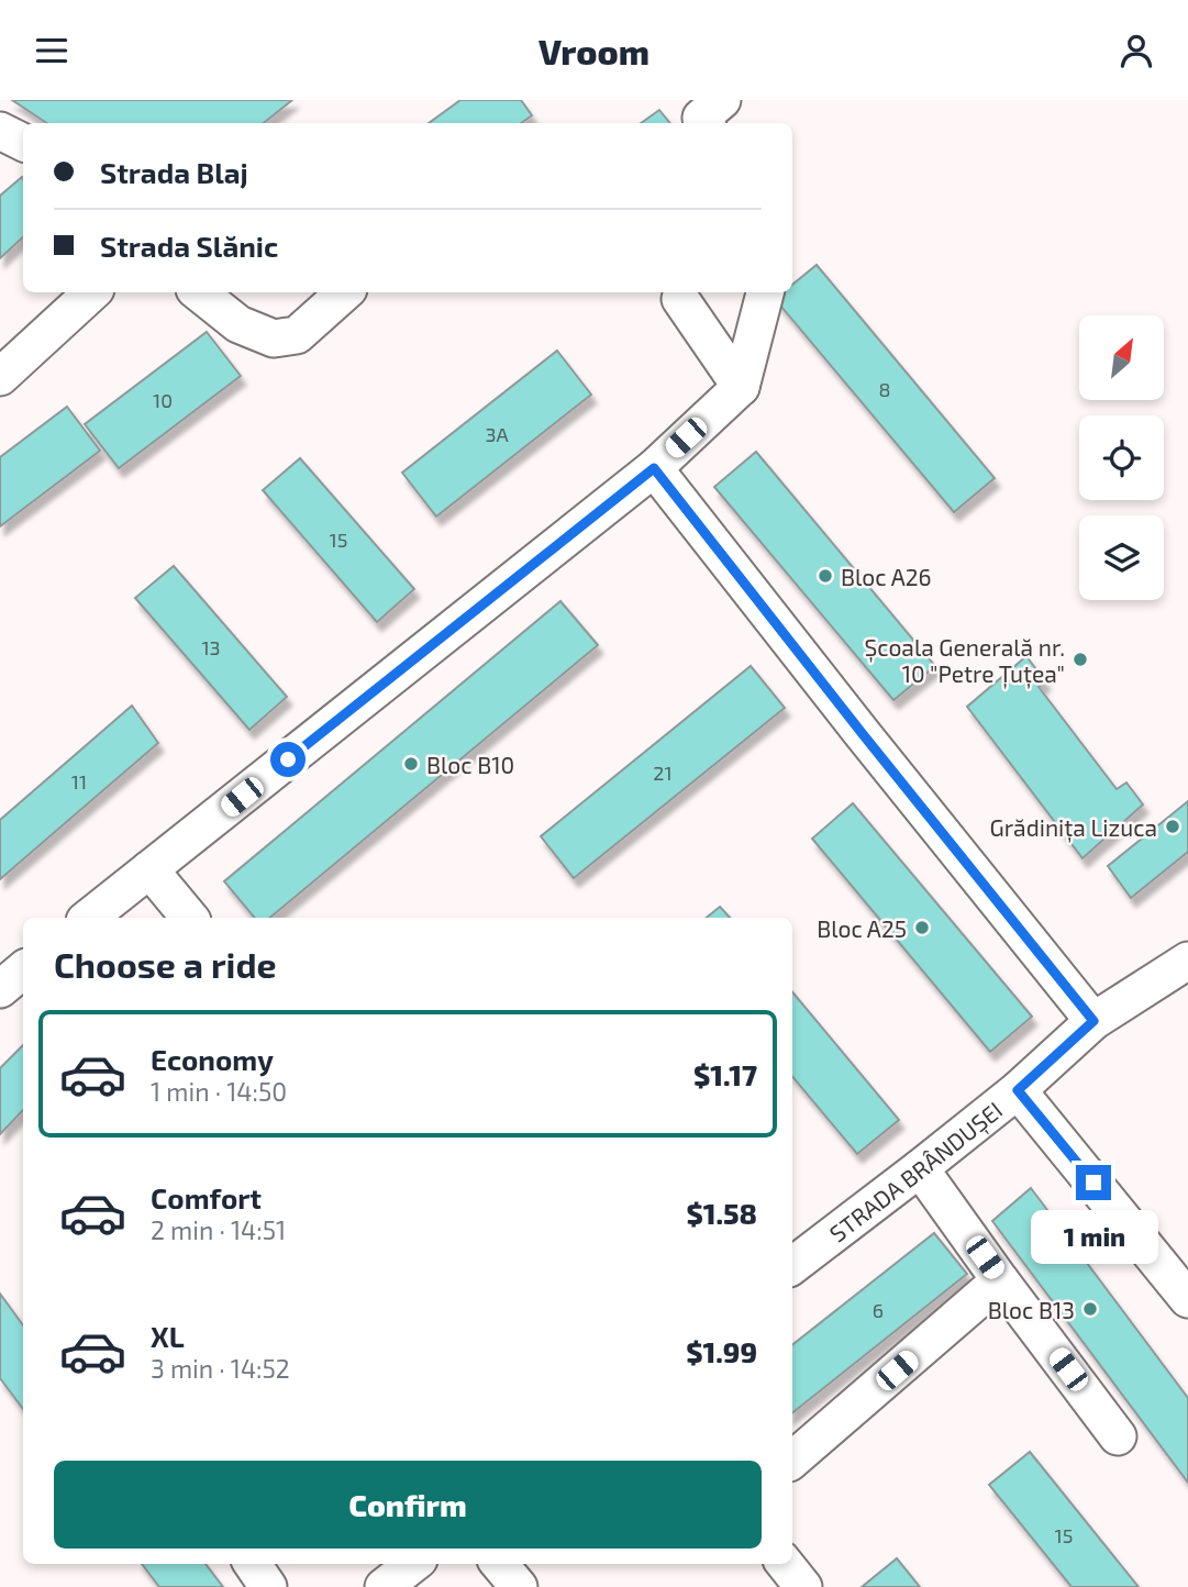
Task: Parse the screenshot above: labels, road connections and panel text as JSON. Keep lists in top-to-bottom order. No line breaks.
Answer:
{"streets":{"street":["STRADA BRÂNDUȘEI"]},"places":["Bloc A26","Școala Generală nr. 10 \"Petre Țuțea\"","Bloc B10","Grădinița Lizuca","Bloc A25","Bloc B13"],"house_numbers":["8","10","3A","15","13","21","11","6","15"],"north":"top right","page":{"header":"Vroom","banner":["Strada Blaj","Strada Slănic"],"heading":"Choose a ride","list":[{"name":"Economy","note":"1 min · 14:50","value":"$1.17"},{"name":"Comfort","note":"2 min · 14:51","value":"$1.58"},{"name":"XL","note":"3 min · 14:52","value":"$1.99"}],"bubble":"1 min","buttons":"Confirm"}}
